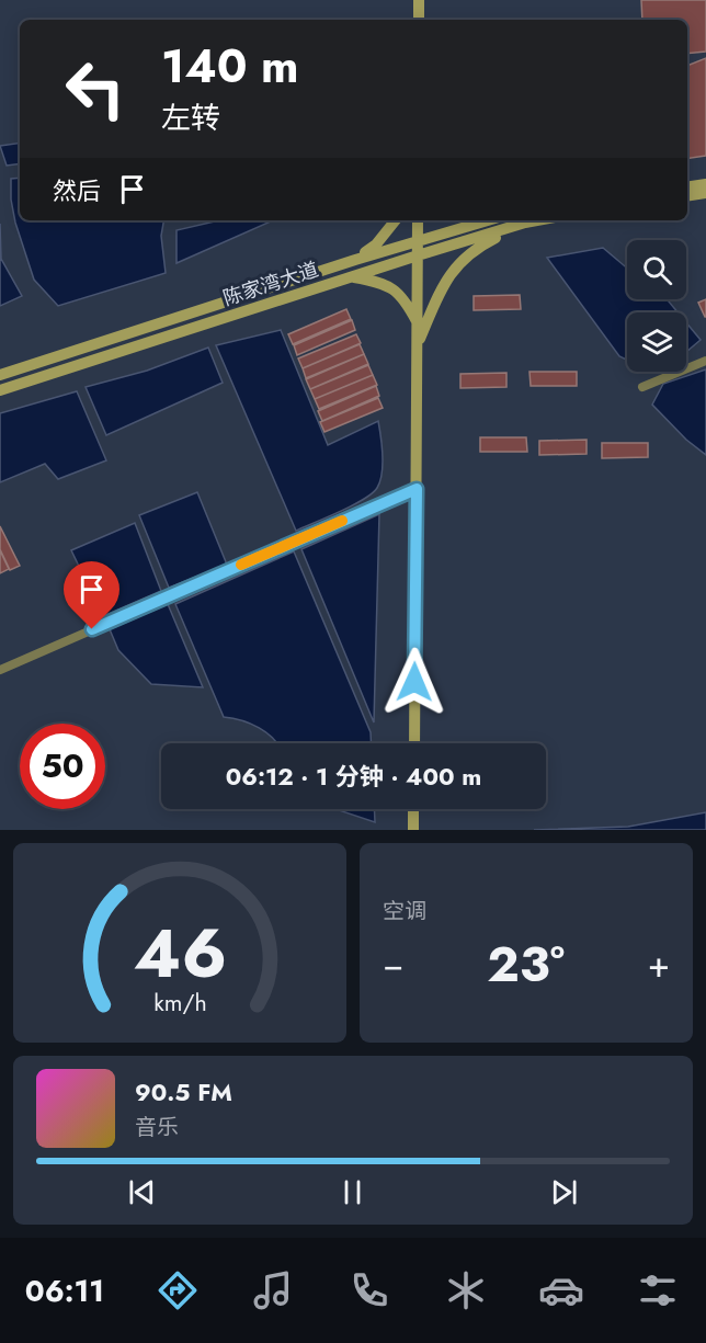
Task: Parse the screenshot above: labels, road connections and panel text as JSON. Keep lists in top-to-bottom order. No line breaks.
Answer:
{"streets":{"main road":["陈家湾大道"]},"page":{"turn":["140 m","左转"],"then":"然后","limit":"50","trip":"06:12 · 1 分钟 · 400 m","tile":"空调","heat":["−","23°","+"],"song":["90.5 FM","音乐"],"tabs":"06:11","gauge":["46","km/h"]}}
